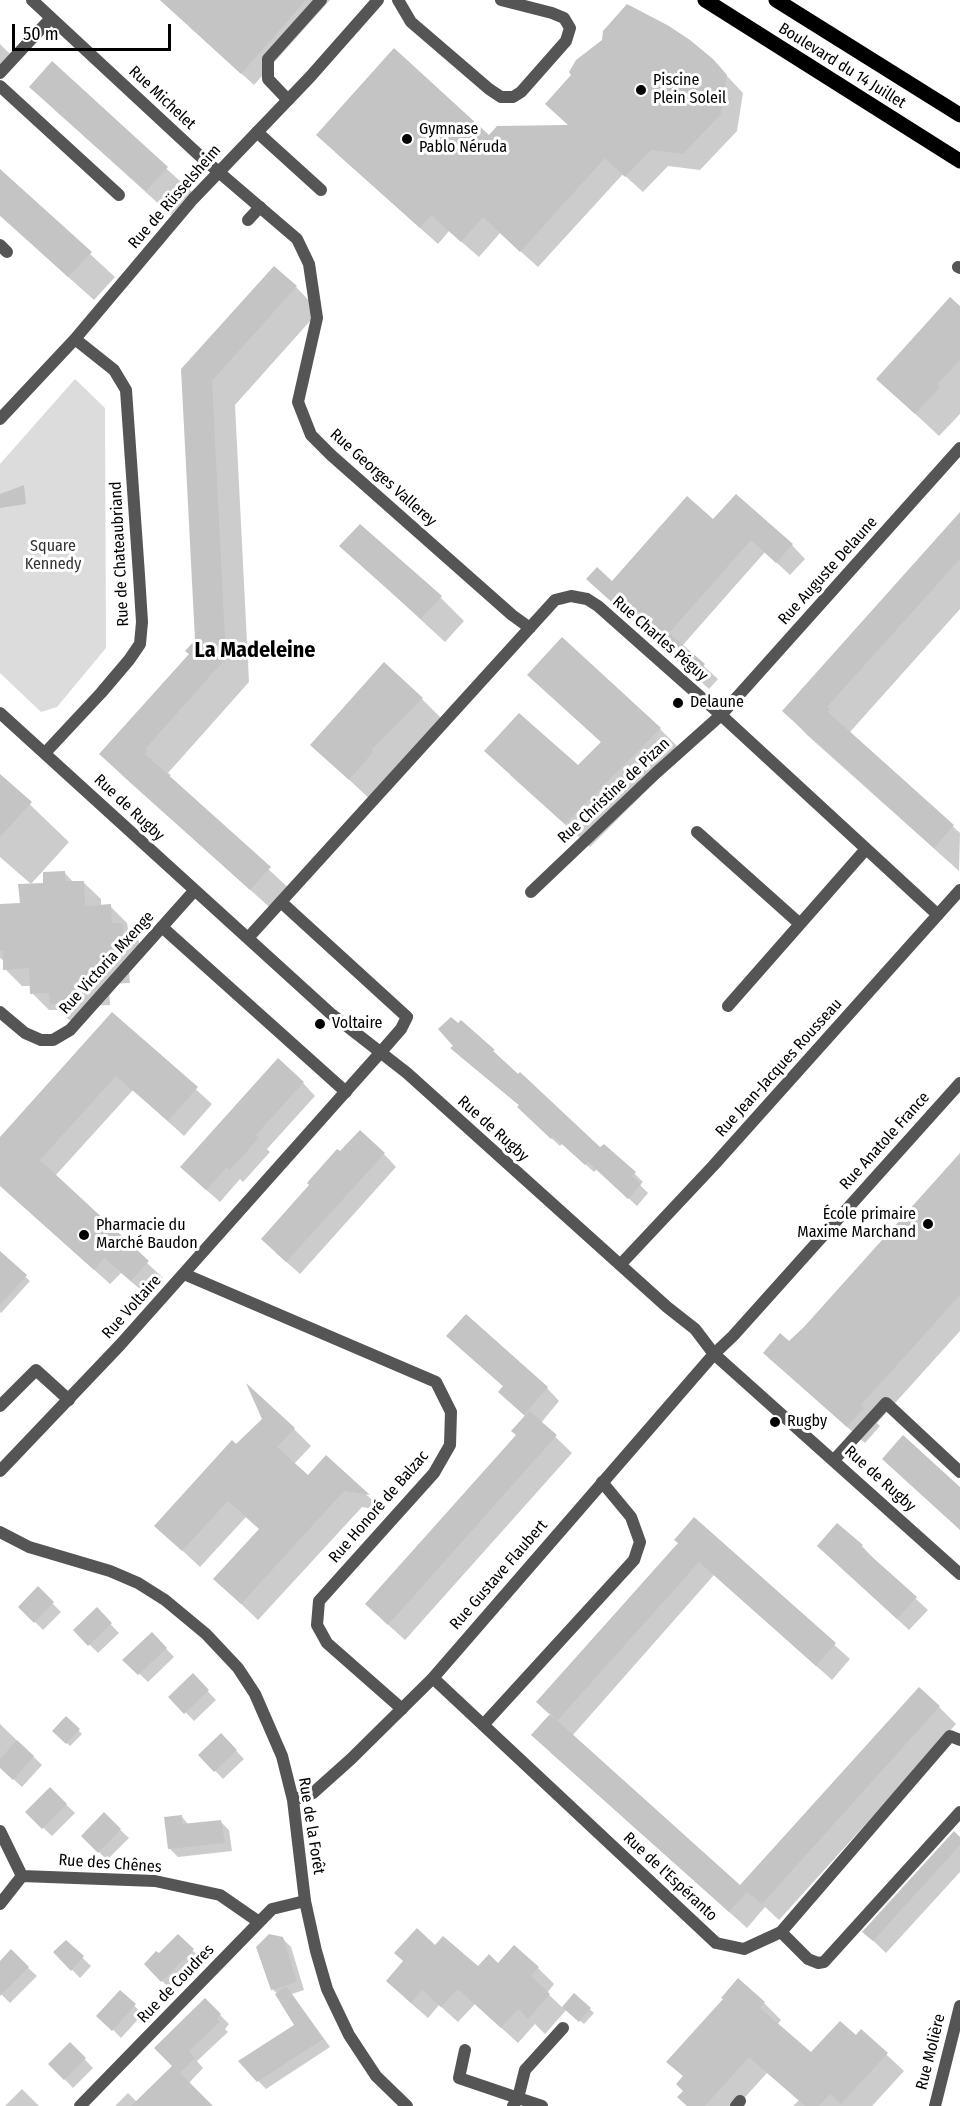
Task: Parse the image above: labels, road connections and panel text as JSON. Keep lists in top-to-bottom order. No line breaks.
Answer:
{"streets":{"main road":["Boulevard du 14 Juillet"],"street":["Rue Michelet","Rue de Rüsselsheim","Rue Georges Vallerey","Rue de Chateaubriand","Rue Auguste Delaune","Rue Charles Péguy","Rue Christine de Pizan","Rue de Rugby","Rue Victoria Mxenge","Rue Jean-Jacques Rousseau","Rue Anatole France","Rue Voltaire","Rue Honoré de Balzac","Rue Gustave Flaubert","Rue de la Forêt","Rue des Chênes","Rue de l'Espéranto","Rue de Coudres","Rue Molière"]},"crossings":[["Rue Michelet","Rue de Rüsselsheim"],["Rue Michelet","Rue Georges Vallerey"],["Rue de Rüsselsheim","Rue Georges Vallerey"],["Rue de Rüsselsheim","Rue de Chateaubriand"],["Rue Georges Vallerey","Rue Charles Péguy"],["Rue de Chateaubriand","Rue de Rugby"],["Rue Auguste Delaune","Rue Charles Péguy"],["Rue Auguste Delaune","Rue Christine de Pizan"],["Rue Charles Péguy","Rue Christine de Pizan"],["Rue Charles Péguy","Rue de Rugby"],["Rue Charles Péguy","Rue Jean-Jacques Rousseau"],["Rue Charles Péguy","Rue Voltaire"],["Rue de Rugby","Rue Victoria Mxenge"],["Rue de Rugby","Rue Jean-Jacques Rousseau"],["Rue de Rugby","Rue Anatole France"],["Rue de Rugby","Rue Voltaire"],["Rue de Rugby","Rue Gustave Flaubert"],["Rue Anatole France","Rue Gustave Flaubert"],["Rue Voltaire","Rue Honoré de Balzac"],["Rue Honoré de Balzac","Rue Gustave Flaubert"],["Rue Gustave Flaubert","Rue de la Forêt"],["Rue Gustave Flaubert","Rue de l'Espéranto"],["Rue de la Forêt","Rue de Coudres"],["Rue des Chênes","Rue de Coudres"]],"districts":["La Madeleine"],"parks":["Square Kennedy"],"places":["Piscine Plein Soleil","Gymnase Pablo Néruda","Delaune","Voltaire","École primaire Maxime Marchand","Pharmacie du Marché Baudon","Rugby"],"scale_bar":"50 m"}
